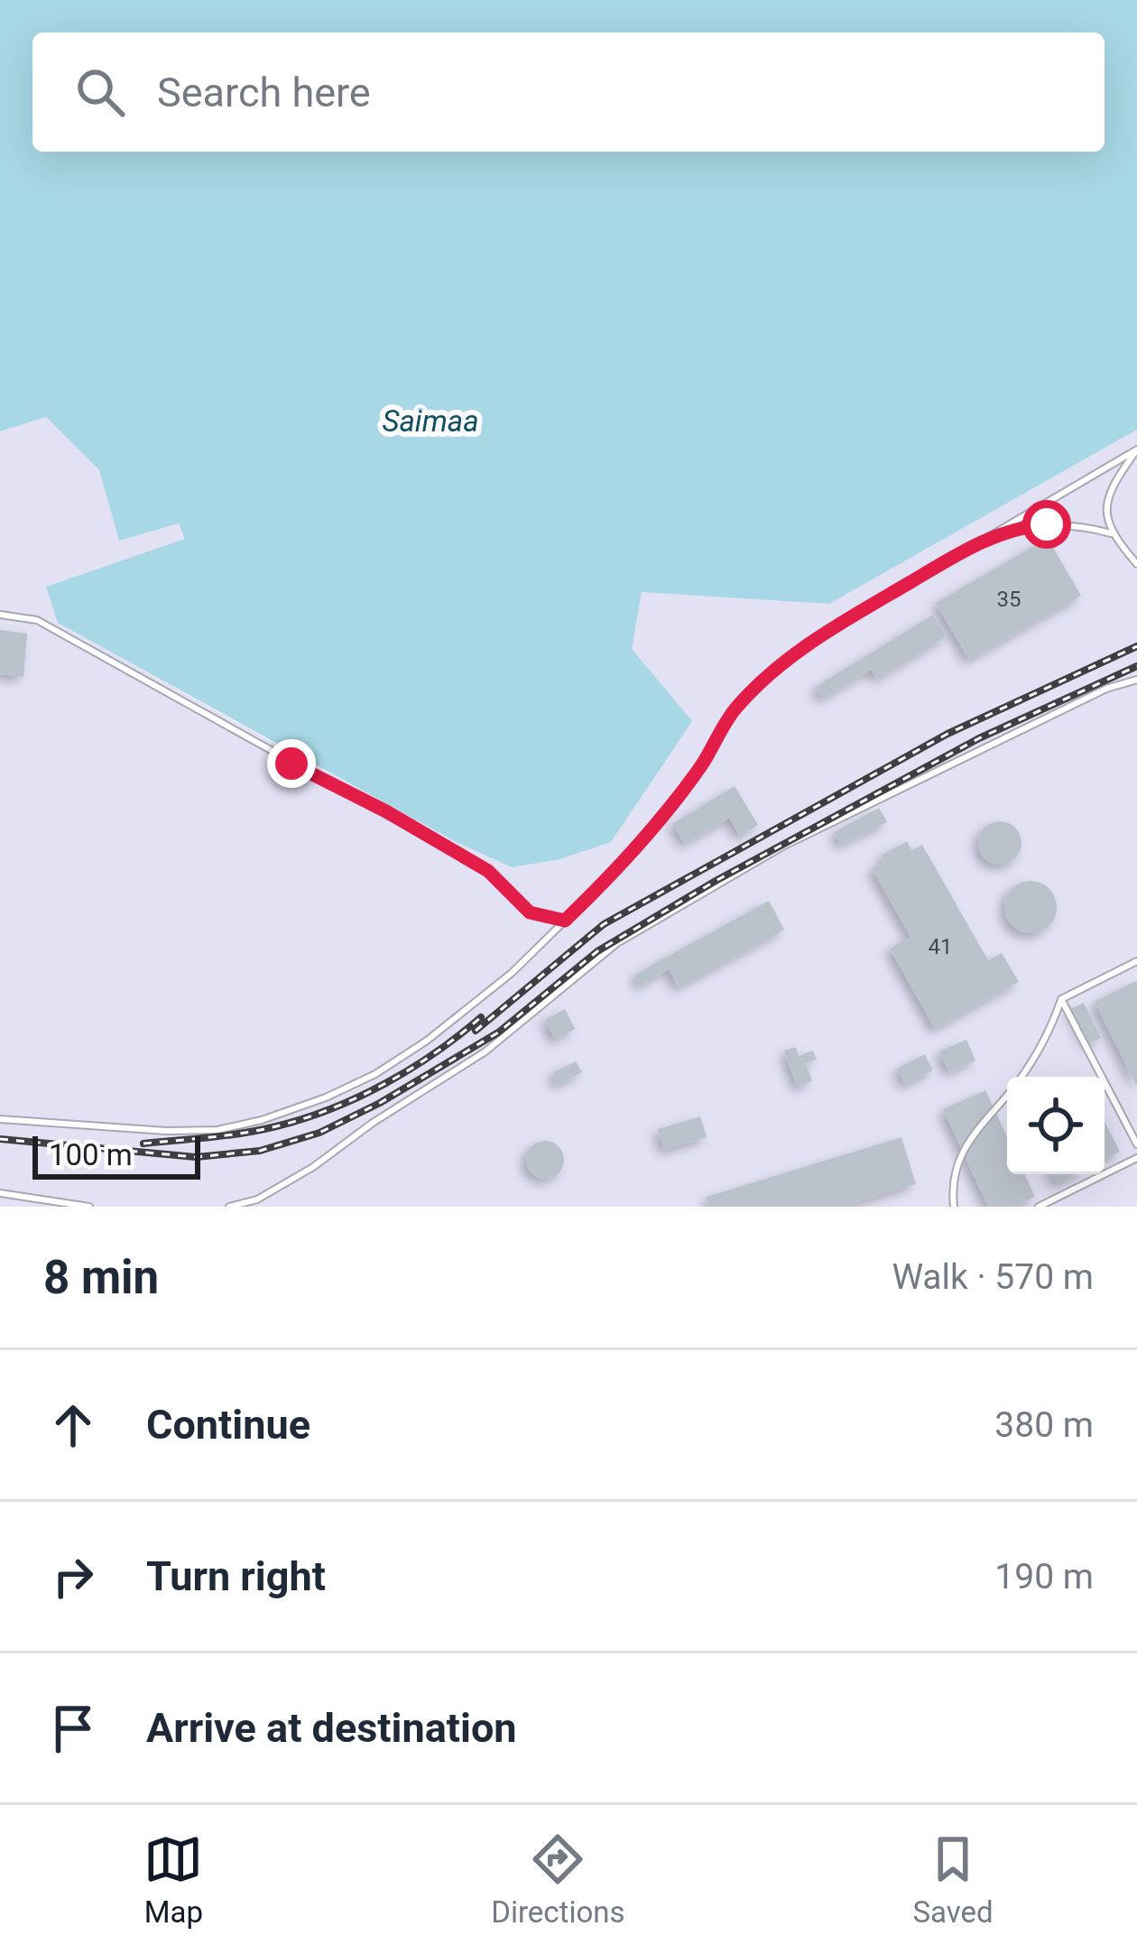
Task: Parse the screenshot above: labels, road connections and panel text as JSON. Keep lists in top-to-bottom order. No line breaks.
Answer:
{"water":["Saimaa"],"house_numbers":["35","41"],"scale_bar":"100 m","page":{"search":"Search here","scale":"100 m","heading":["8 min","Walk · 570 m"],"list":[["Continue","380 m"],["Turn right","190 m"],"Arrive at destination"],"nav":["Map","Directions","Saved"]}}
